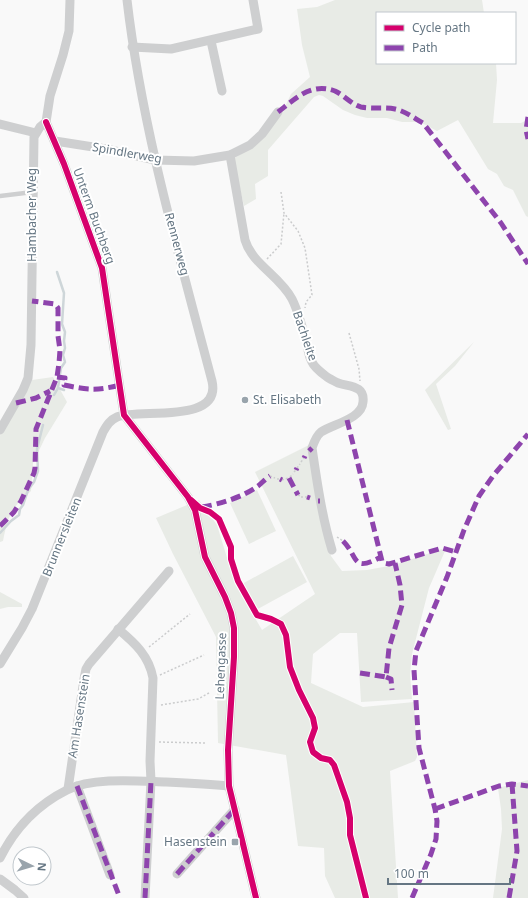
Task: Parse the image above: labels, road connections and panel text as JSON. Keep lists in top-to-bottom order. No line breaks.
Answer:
{"streets":{"street":["Spindlerweg","Hambacher Weg","Unterm Buchberg","Rennerweg","Bachleite","Brunnersleiten","Lehengasse","Am Hasenstein"]},"crossings":[["Spindlerweg","Unterm Buchberg"],["Spindlerweg","Rennerweg"],["Spindlerweg","Bachleite"],["Unterm Buchberg","Rennerweg"],["Unterm Buchberg","Brunnersleiten"],["Unterm Buchberg","Lehengasse"],["Rennerweg","Brunnersleiten"],["Rennerweg","Lehengasse"],["Brunnersleiten","Lehengasse"]],"places":{"other":["St. Elisabeth"],"transit":["Hasenstein"]},"legend":["Cycle path","Path"],"scale_bar":"100 m","north":"right"}
